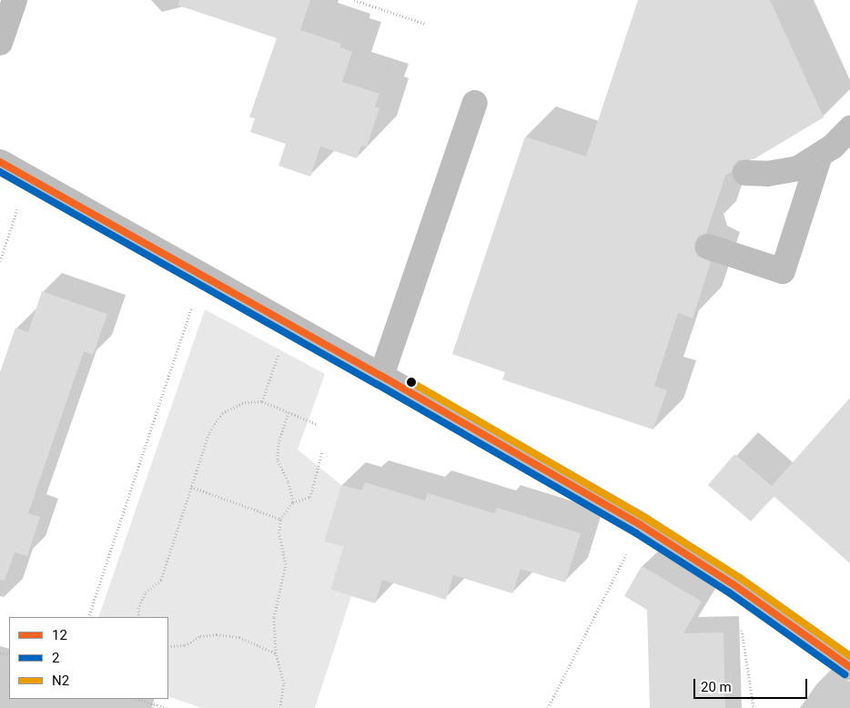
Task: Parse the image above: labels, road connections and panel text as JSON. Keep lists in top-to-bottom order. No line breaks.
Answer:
{"lines":["transit line 12","transit line 2","transit line N2"],"legend":["12","2","N2"],"scale_bar":"20 m"}
